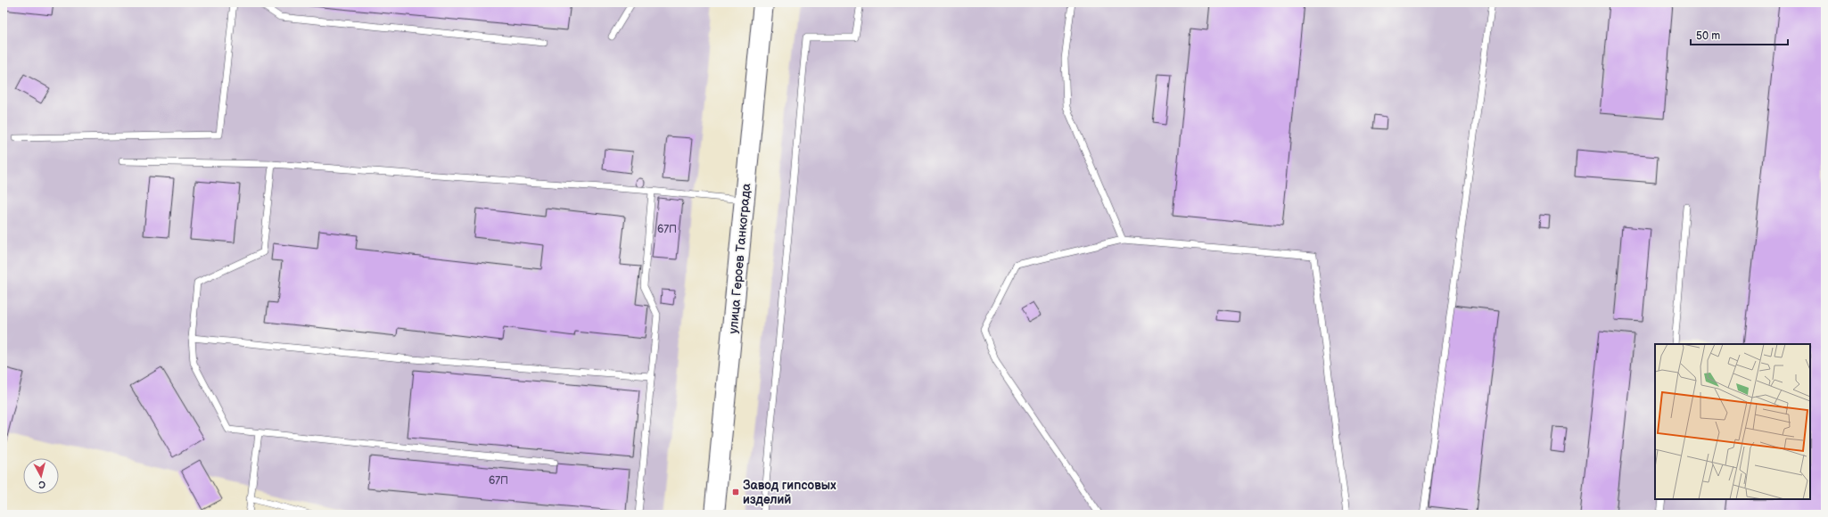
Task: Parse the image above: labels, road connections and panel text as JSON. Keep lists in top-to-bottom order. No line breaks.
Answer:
{"streets":{"main road":["улица Героев Танкограда"]},"places":{"transit":["Завод гипсовых изделий"]},"house_numbers":["67П","67П"],"scale_bar":"50 m","north":"bottom"}
